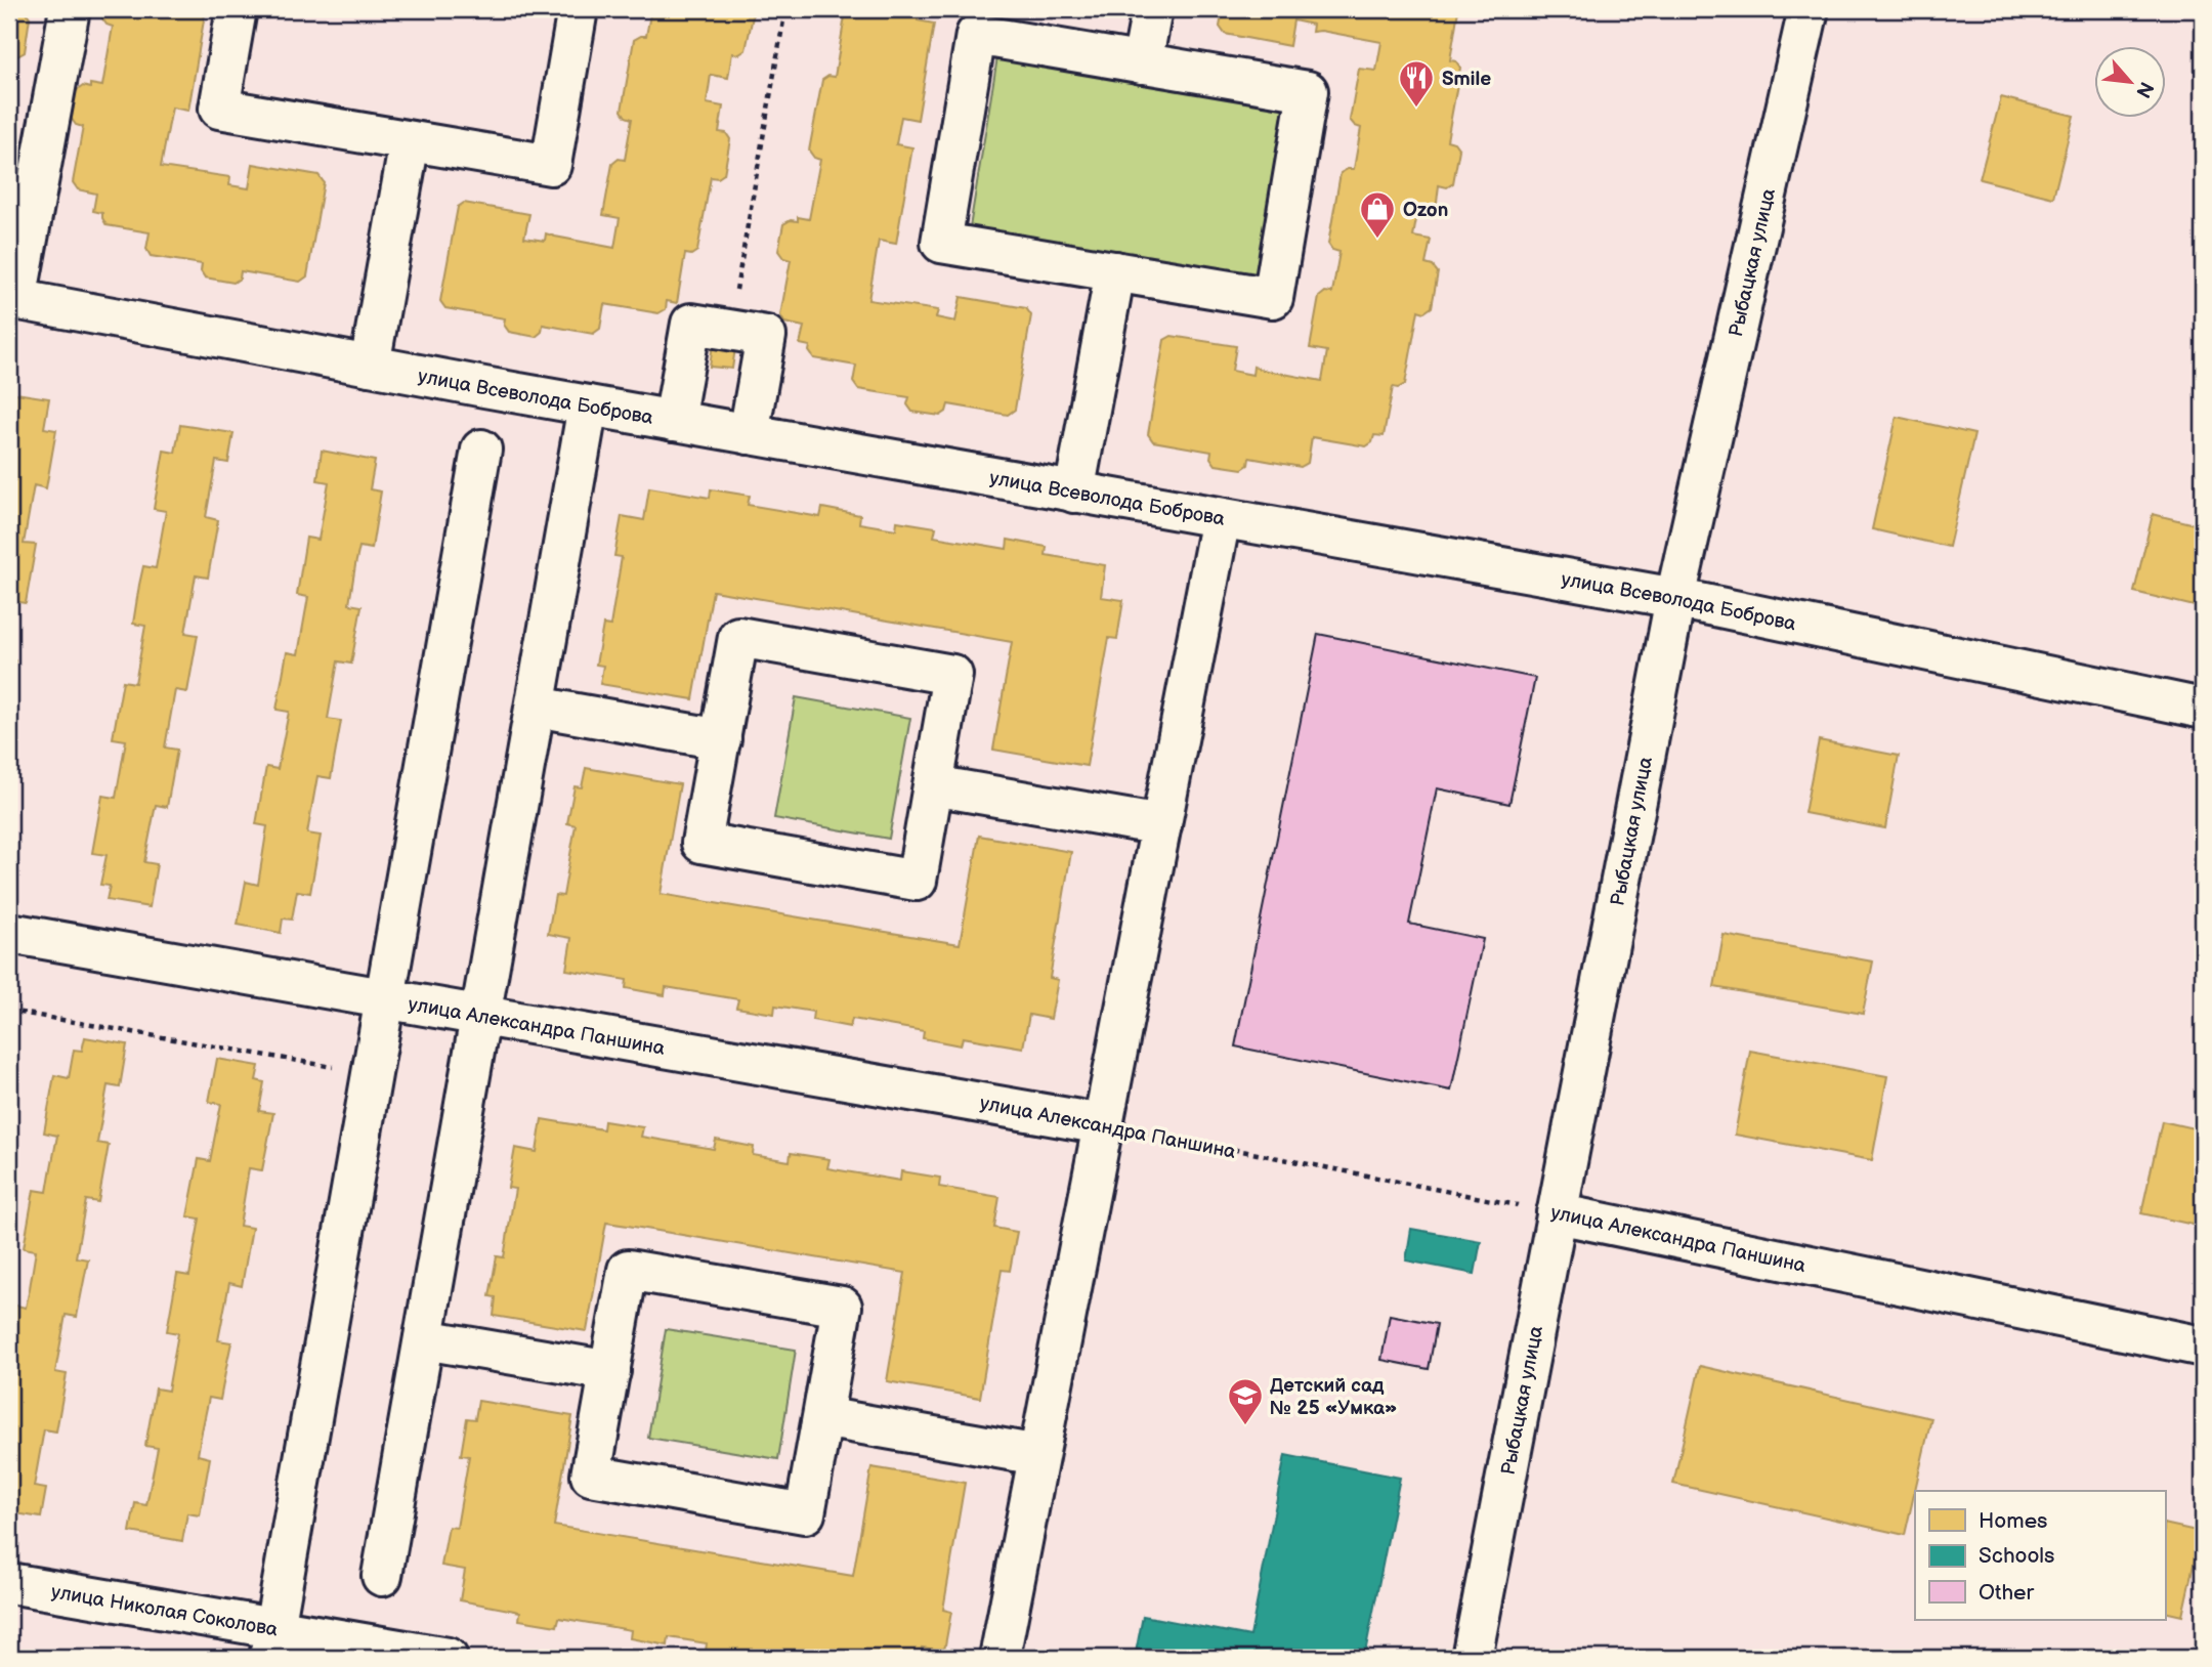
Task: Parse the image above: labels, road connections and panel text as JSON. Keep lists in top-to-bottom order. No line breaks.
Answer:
{"streets":{"street":["Рыбацкая улица","улица Всеволода Боброва","улица Александра Паншина","улица Николая Соколова"]},"crossings":[["Рыбацкая улица","улица Всеволода Боброва"],["Рыбацкая улица","улица Александра Паншина"]],"places":{"restaurant":["Smile"],"shop":["Ozon"],"school or university":["Детский сад № 25 «Умка»"]},"legend":["Homes","Schools","Other"],"north":"bottom right"}
